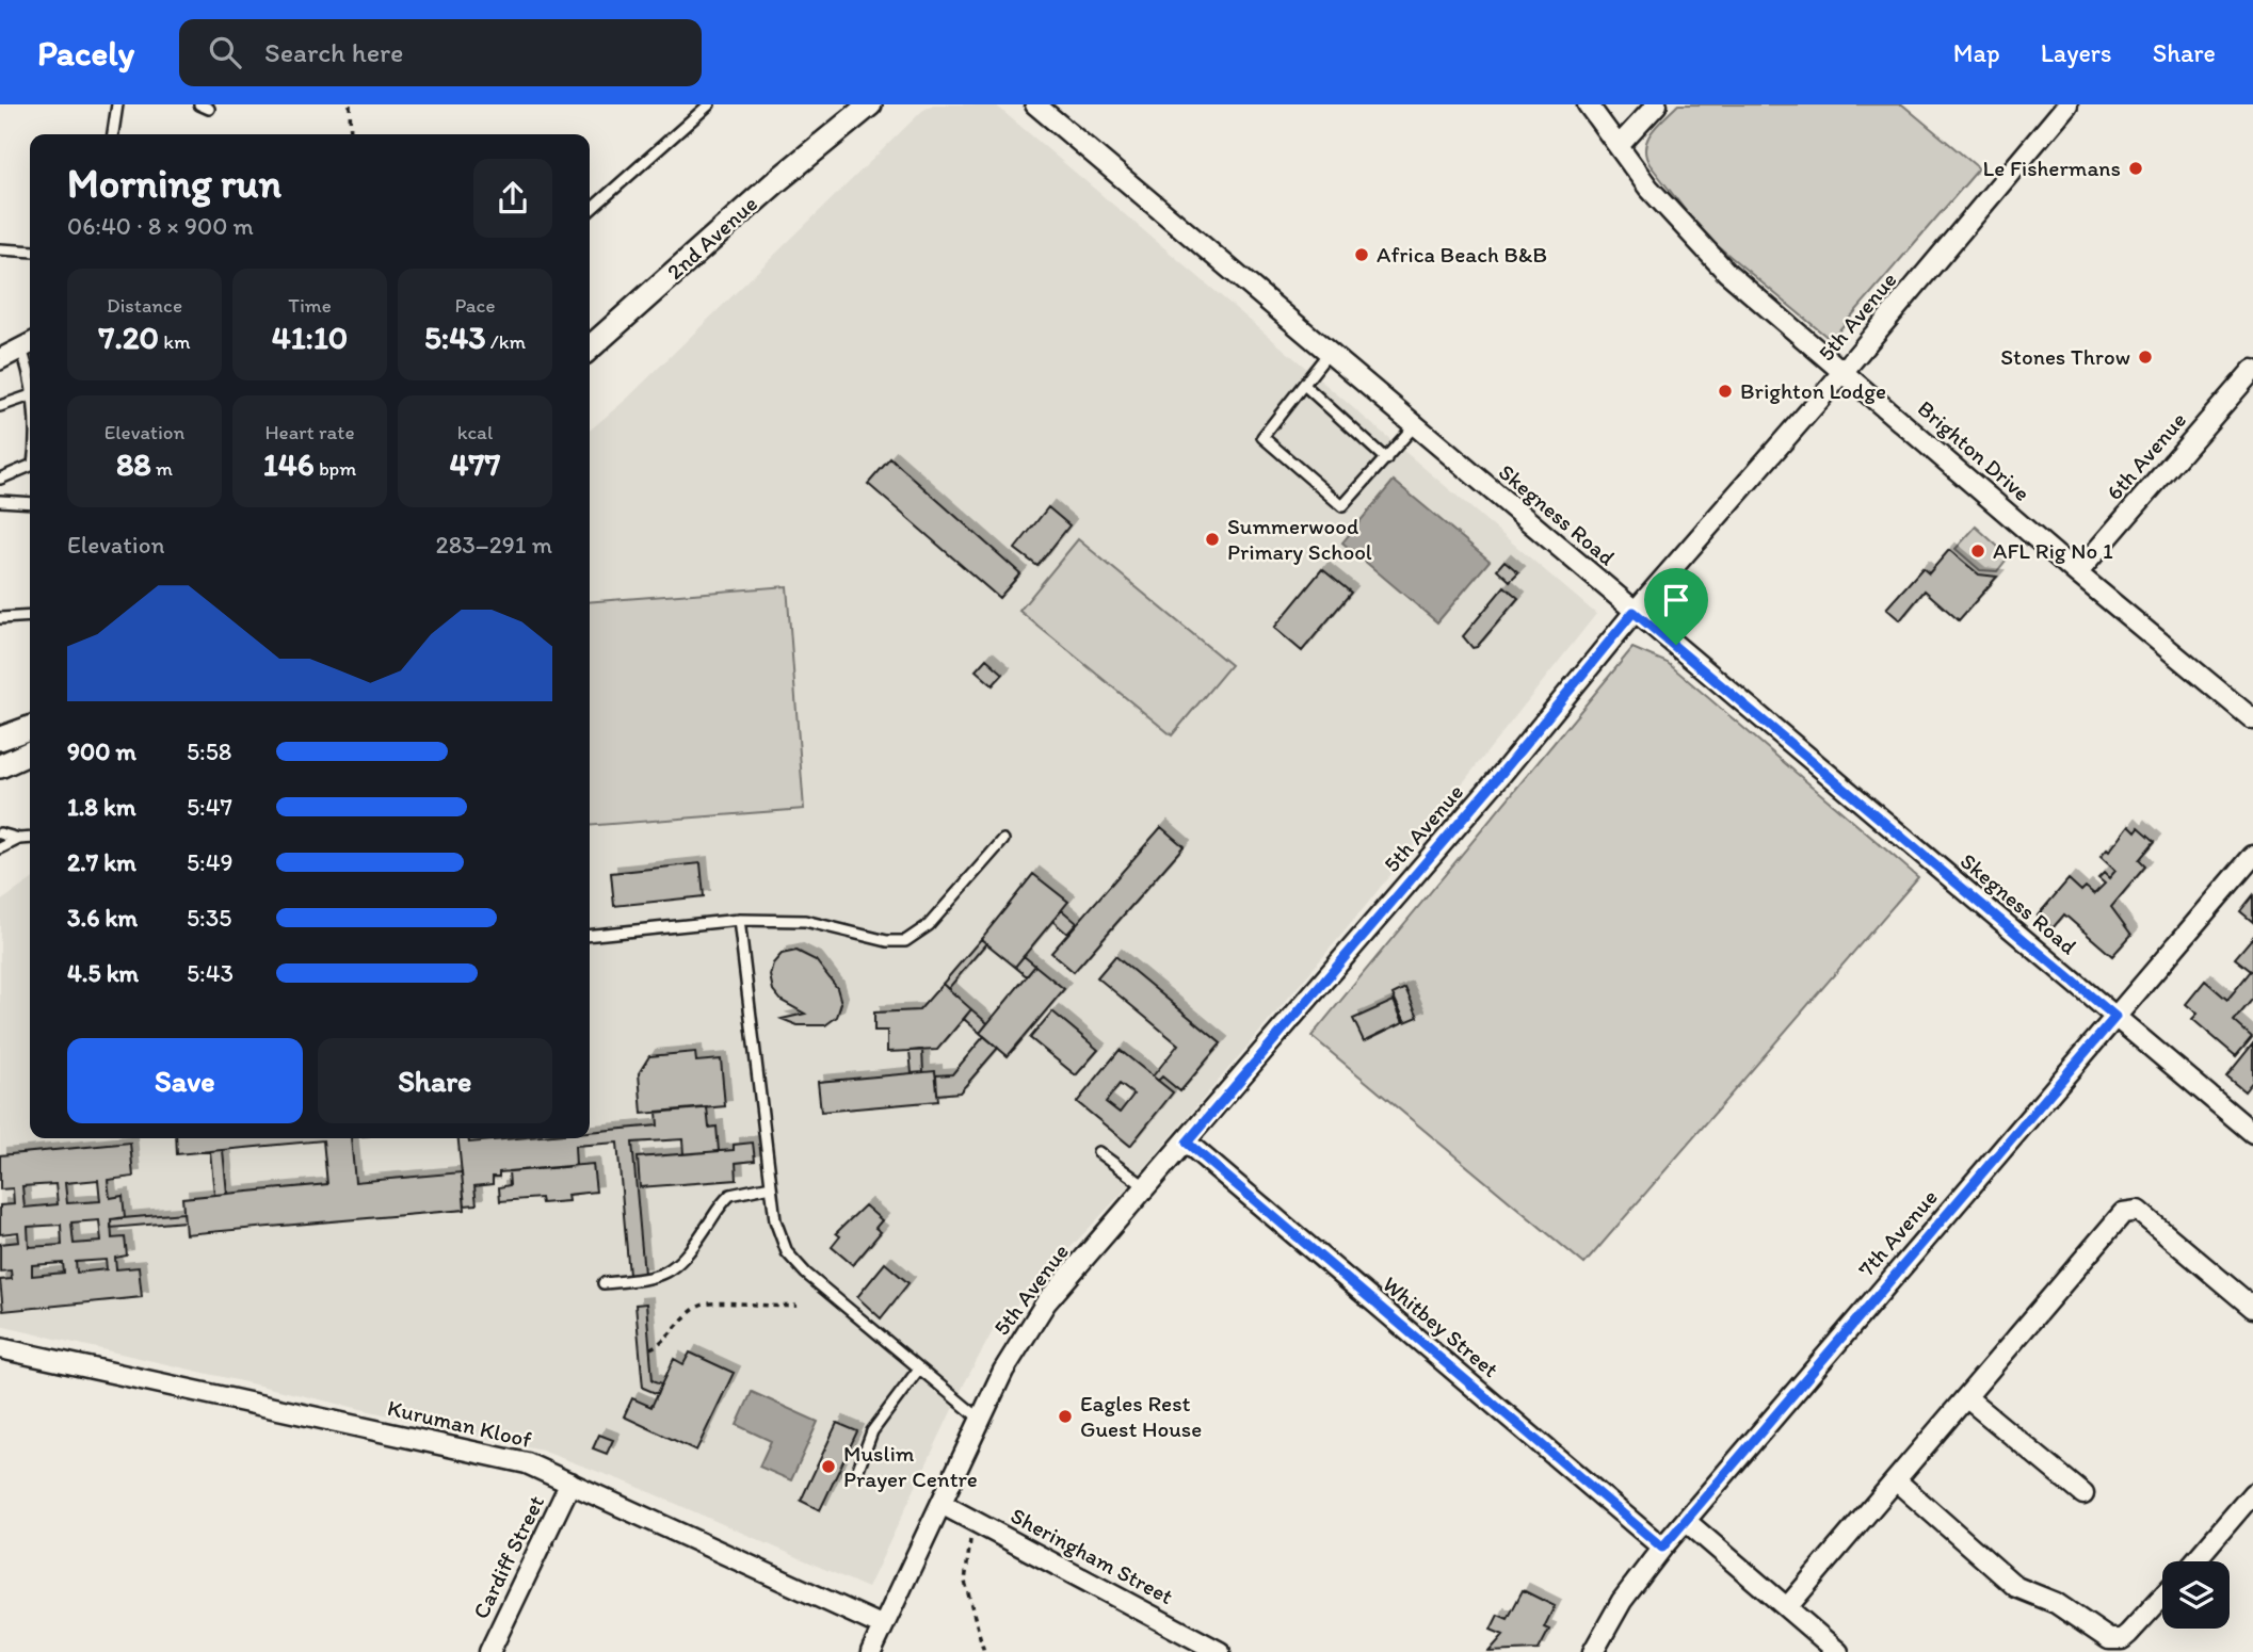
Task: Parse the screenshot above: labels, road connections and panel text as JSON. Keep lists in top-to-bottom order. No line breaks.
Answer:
{"streets":{"street":["2nd Avenue","5th Avenue","Brighton Drive","6th Avenue","Skegness Road","7th Avenue","Whitbey Street","Kuruman Kloof","Sheringham Street","Cardiff Street"]},"crossings":[["5th Avenue","Brighton Drive"],["5th Avenue","Skegness Road"],["5th Avenue","Whitbey Street"],["5th Avenue","Kuruman Kloof"],["5th Avenue","Sheringham Street"],["Brighton Drive","6th Avenue"],["Skegness Road","7th Avenue"],["7th Avenue","Whitbey Street"],["Kuruman Kloof","Cardiff Street"]],"places":["Le Fishermans","Africa Beach B&B","Stones Throw","Brighton Lodge","Summerwood Primary School","AFL Rig No 1","Eagles Rest Guest House","Muslim Prayer Centre"],"page":{"header":"Pacely","search":"Search here","nav":["Map","Layers","Share"],"heading":["Morning run","06:40 · 8 × 900 m"],"stats":[["Distance","7.20 km"],["Time","41:10"],["Pace","5:43 /km"],["Elevation","88 m"],["Heart rate","146 bpm"],["kcal","477"]],"chart":["Elevation","283–291 m"],"list":[{"name":"900 m","note":"5:58"},{"name":"1.8 km","note":"5:47"},{"name":"2.7 km","note":"5:49"},{"name":"3.6 km","note":"5:35"},{"name":"4.5 km","note":"5:43"}],"buttons":["Save","Share"]}}
